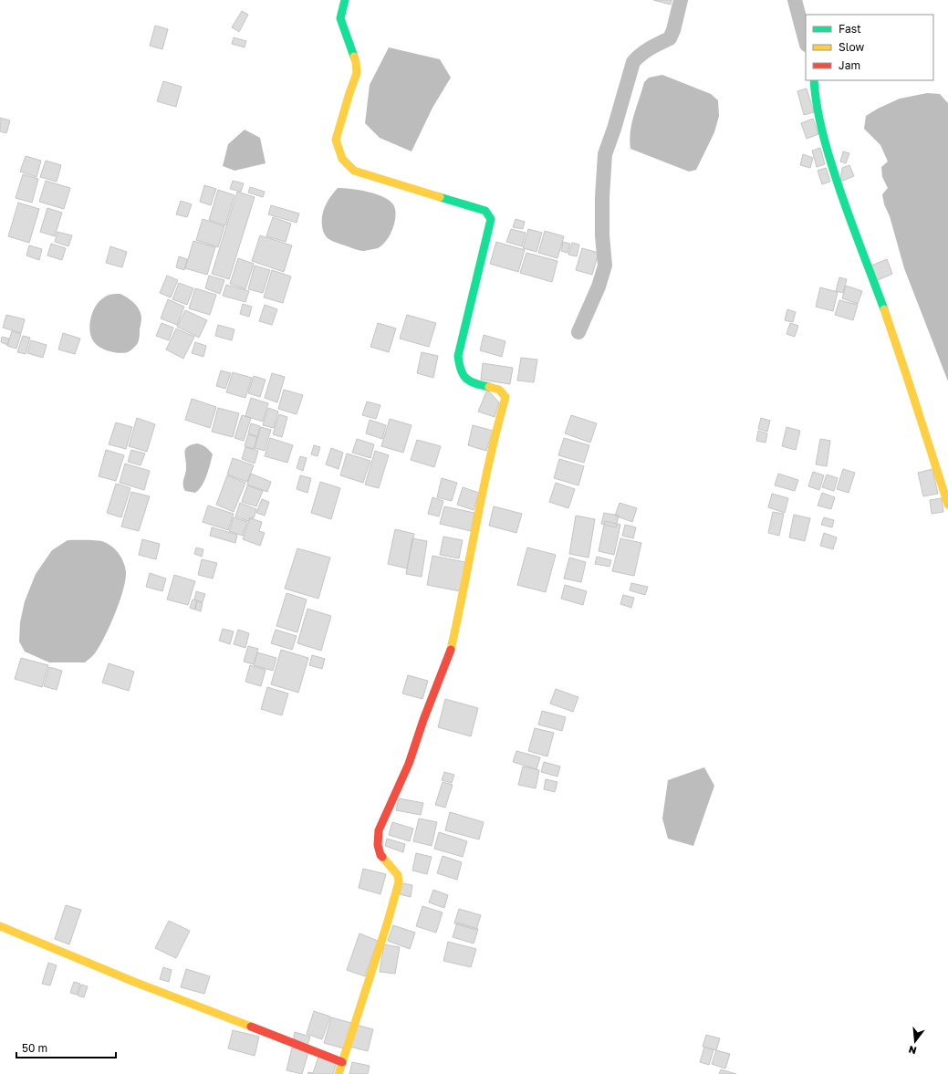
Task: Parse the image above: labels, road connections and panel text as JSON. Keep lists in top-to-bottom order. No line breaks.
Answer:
{"legend":["Fast","Slow","Jam"],"scale_bar":"50 m","north":"bottom"}
